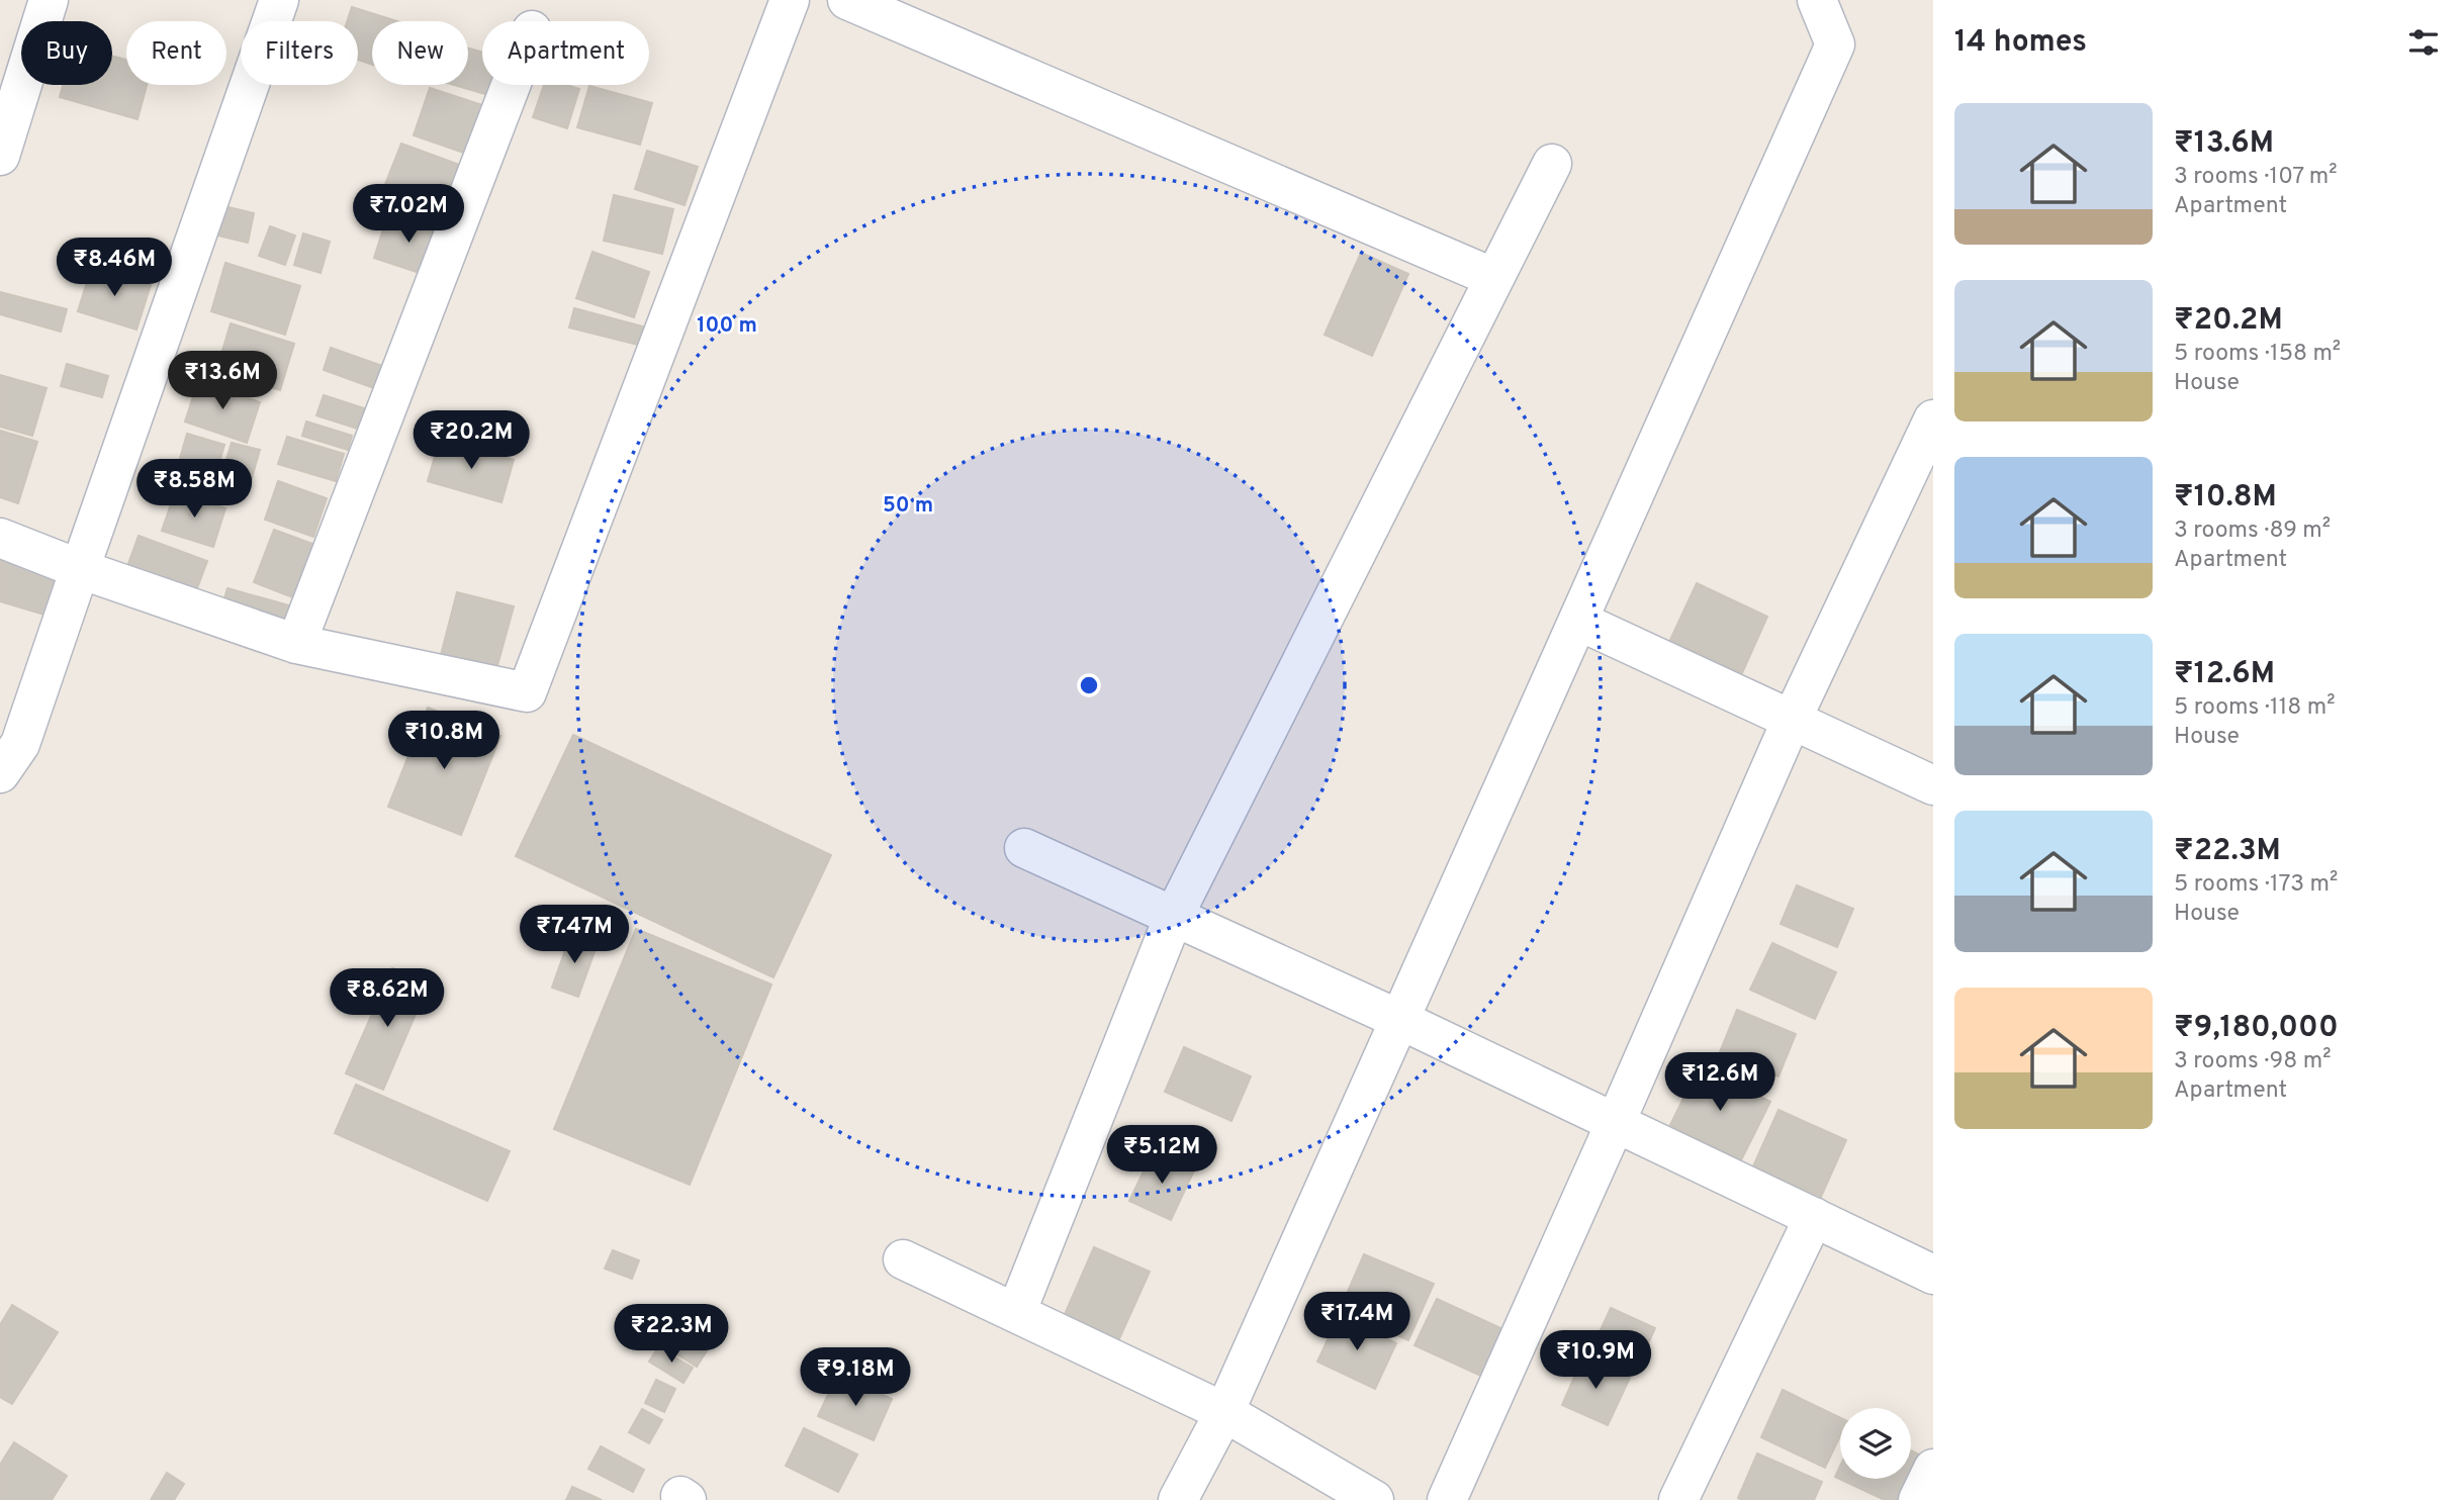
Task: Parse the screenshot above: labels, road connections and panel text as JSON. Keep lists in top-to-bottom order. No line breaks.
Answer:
{"page":{"heading":"14 homes","chip":["Buy","Rent","Filters","New","Apartment"],"list":[{"name":"₹13.6M","note":"3 rooms · 107 m² · Apartment"},{"name":"₹20.2M","note":"5 rooms · 158 m² · House"},{"name":"₹10.8M","note":"3 rooms · 89 m² · Apartment"},{"name":"₹12.6M","note":"5 rooms · 118 m² · House"},{"name":"₹22.3M","note":"5 rooms · 173 m² · House"},{"name":"₹9,180,000","note":"3 rooms · 98 m² · Apartment"}],"price":["₹7.02M","₹8.46M","₹13.6M","₹20.2M","₹8.58M","₹10.8M","₹7.47M","₹8.62M","₹12.6M","₹5.12M","₹17.4M","₹22.3M","₹10.9M","₹9.18M"]},"rings":["100 m","50 m"]}
